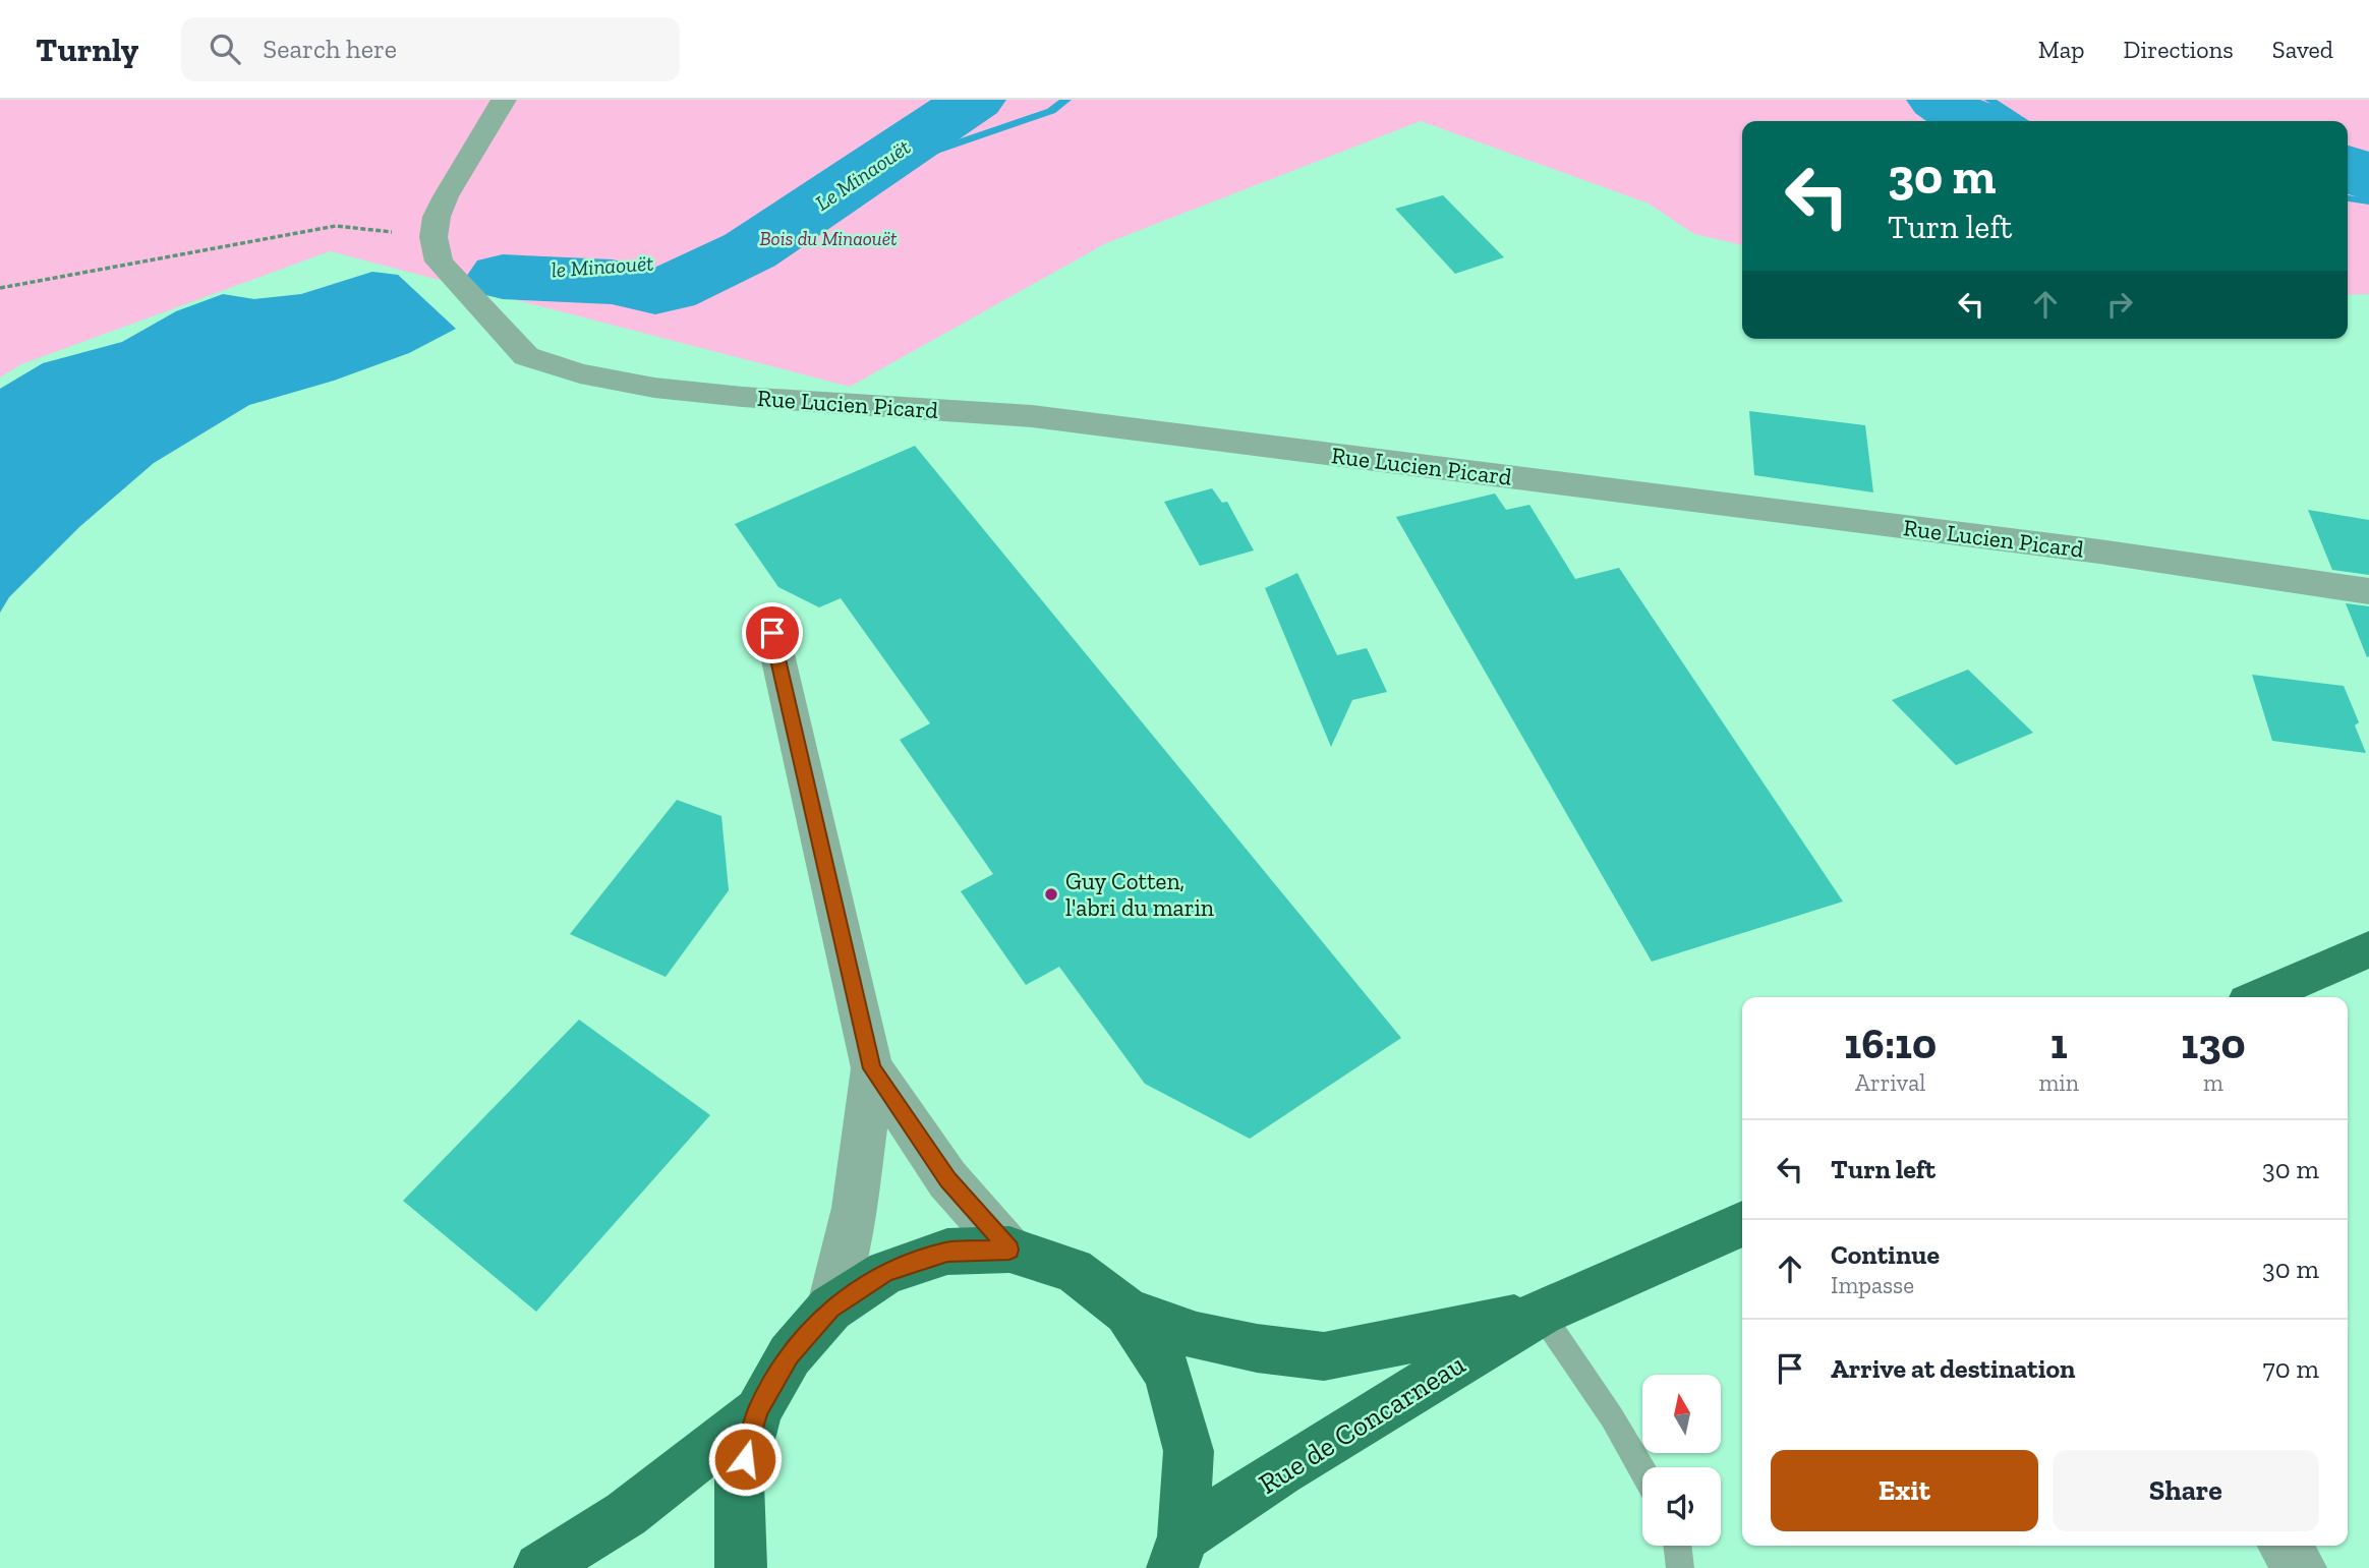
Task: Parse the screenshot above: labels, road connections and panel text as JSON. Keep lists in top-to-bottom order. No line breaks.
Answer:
{"streets":{"main road":["Rue de Concarneau"],"street":["Rue Lucien Picard"]},"water":["Le Minaouët","le Minaouët"],"parks":["Bois du Minaouët"],"places":["Guy Cotten, l'abri du marin"],"north":"top","page":{"header":"Turnly","search":"Search here","nav":["Map","Directions","Saved"],"turn":["30 m","Turn left"],"eta":["16:10","Arrival","1","min","130","m"],"list":[{"name":"Turn left","value":"30 m"},{"name":"Continue","note":"Impasse","value":"30 m"},{"name":"Arrive at destination","value":"70 m"}],"buttons":["Exit","Share"]}}
